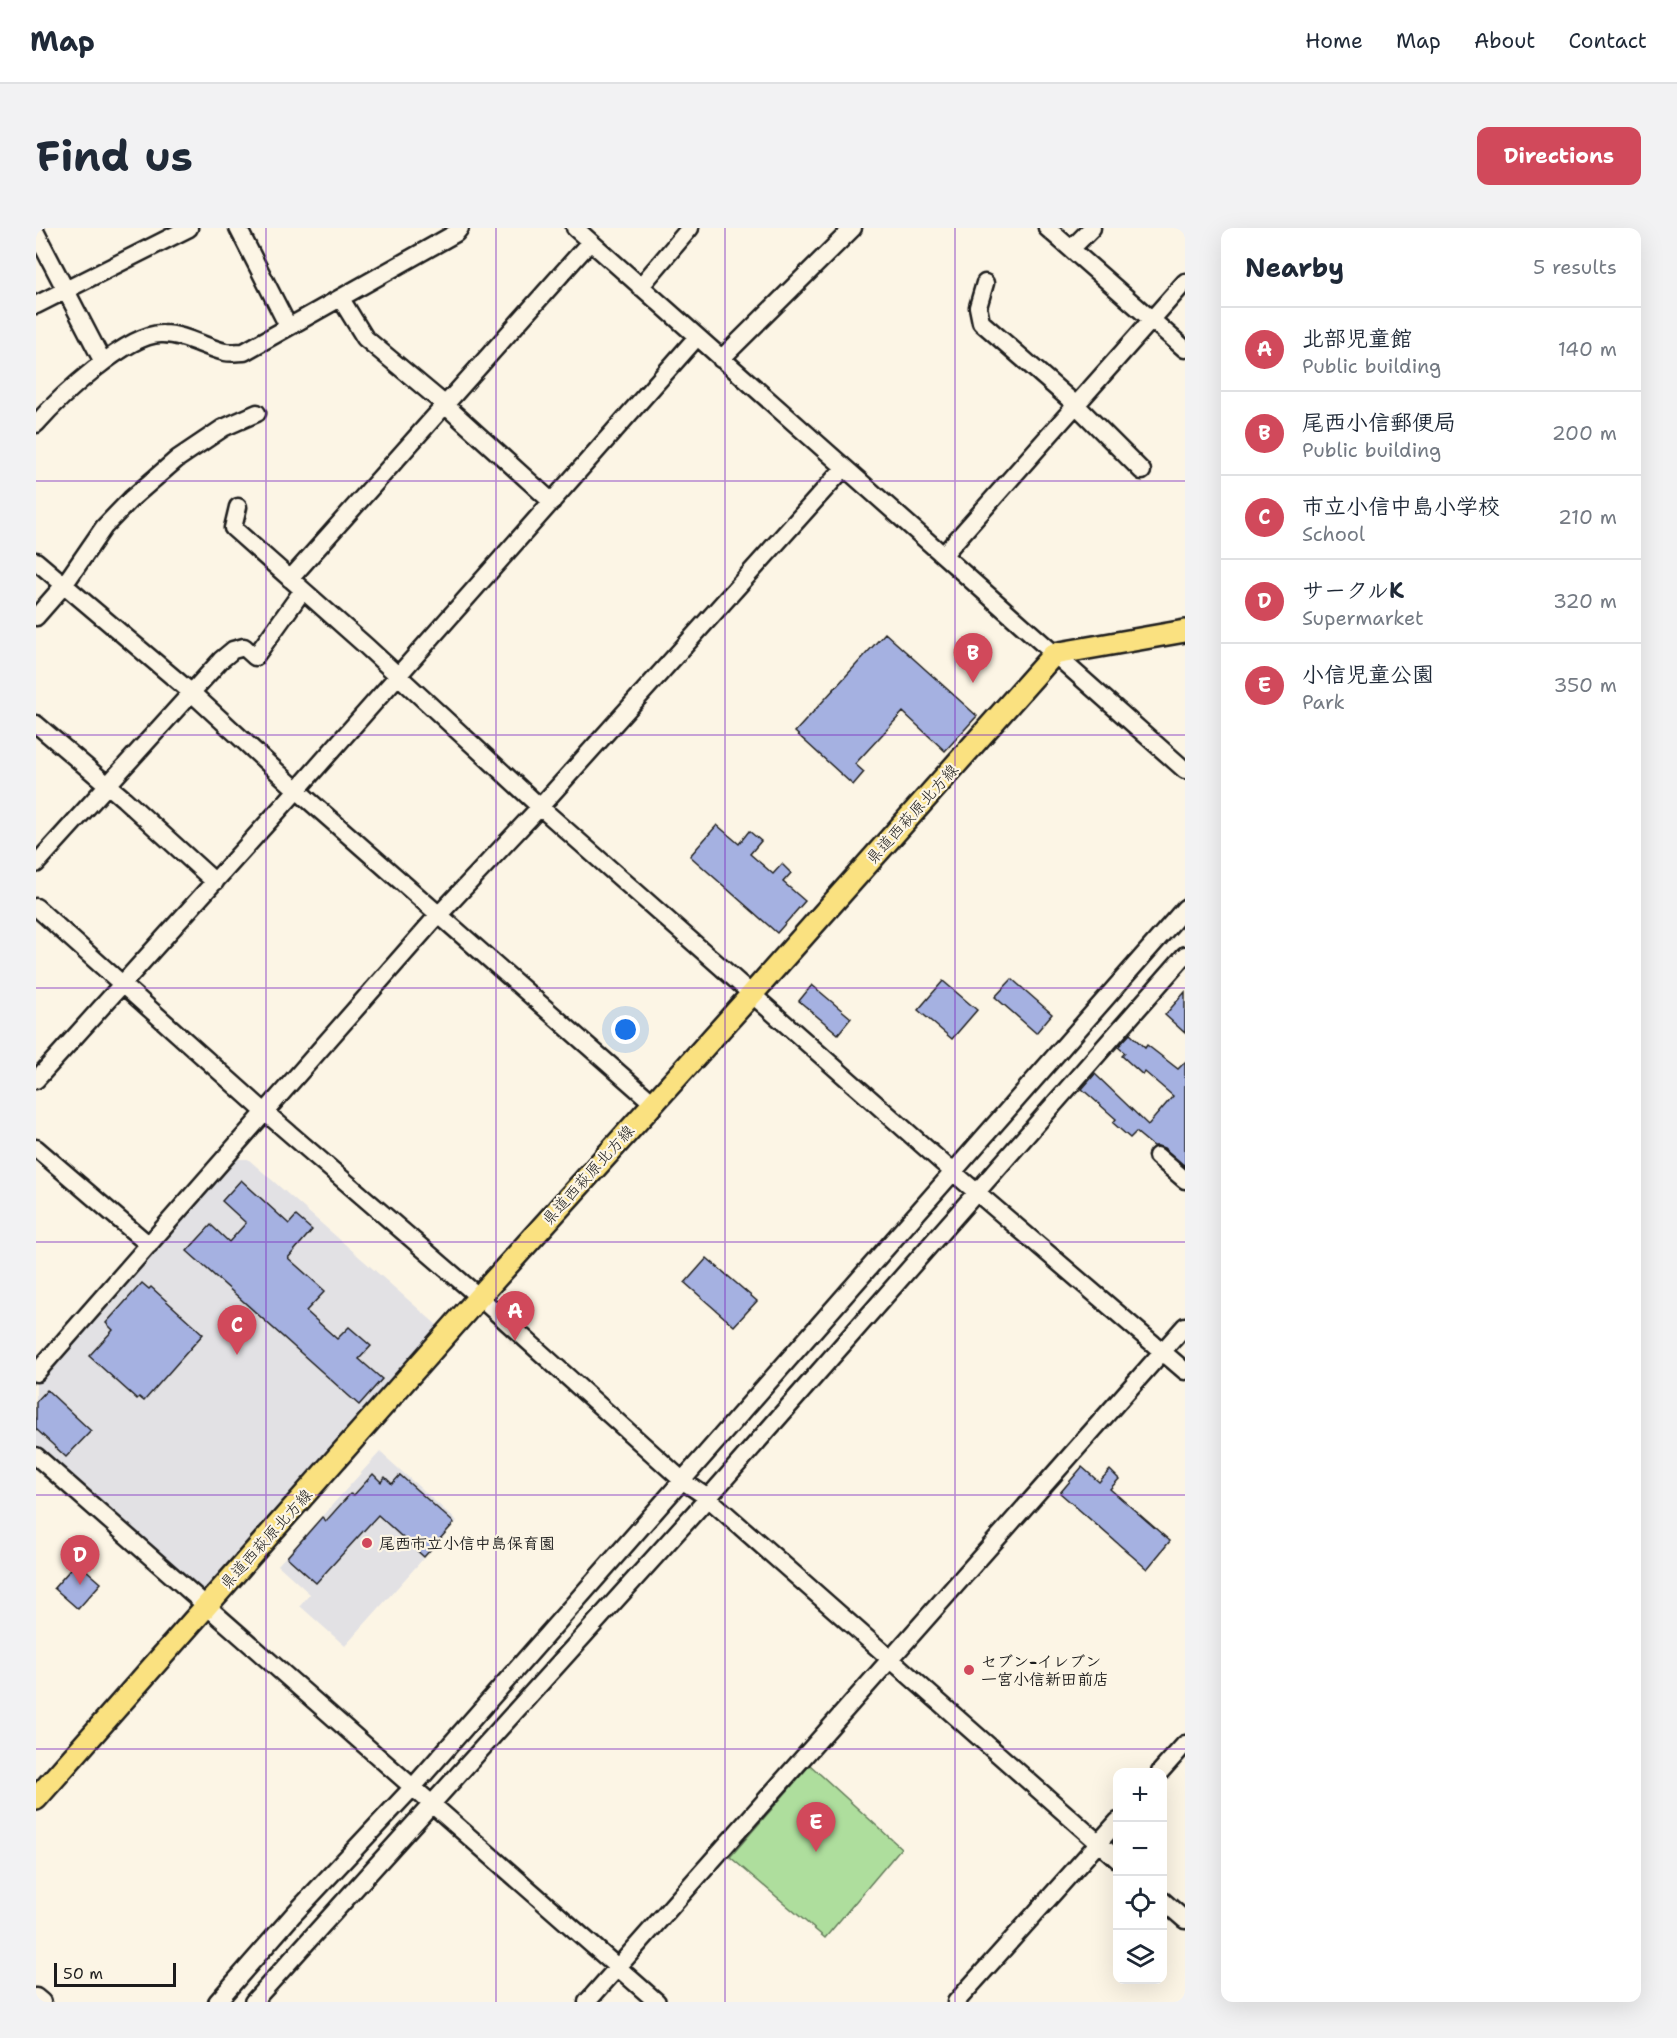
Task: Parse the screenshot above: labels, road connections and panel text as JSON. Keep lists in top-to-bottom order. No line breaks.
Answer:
{"streets":{"main road":["県道西萩原北方線"]},"places":["尾西市立小信中島保育園","セブン-イレブン 一宮小信新田前店"],"scale_bar":"50 m","page":{"header":"Map","nav":["Home","Map","About","Contact"],"buttons":"Directions","title":"Find us","heading":["Nearby","5 results"],"list":[{"mark":"A","name":"北部児童館","note":"Public building","value":"140 m"},{"mark":"B","name":"尾西小信郵便局","note":"Public building","value":"200 m"},{"mark":"C","name":"市立小信中島小学校","note":"School","value":"210 m"},{"mark":"D","name":"サークルK","note":"Supermarket","value":"320 m"},{"mark":"E","name":"小信児童公園","note":"Park","value":"350 m"}],"pins":["B","A","C","D","E"],"map_buttons":["+","−"],"scale":"50 m"}}
